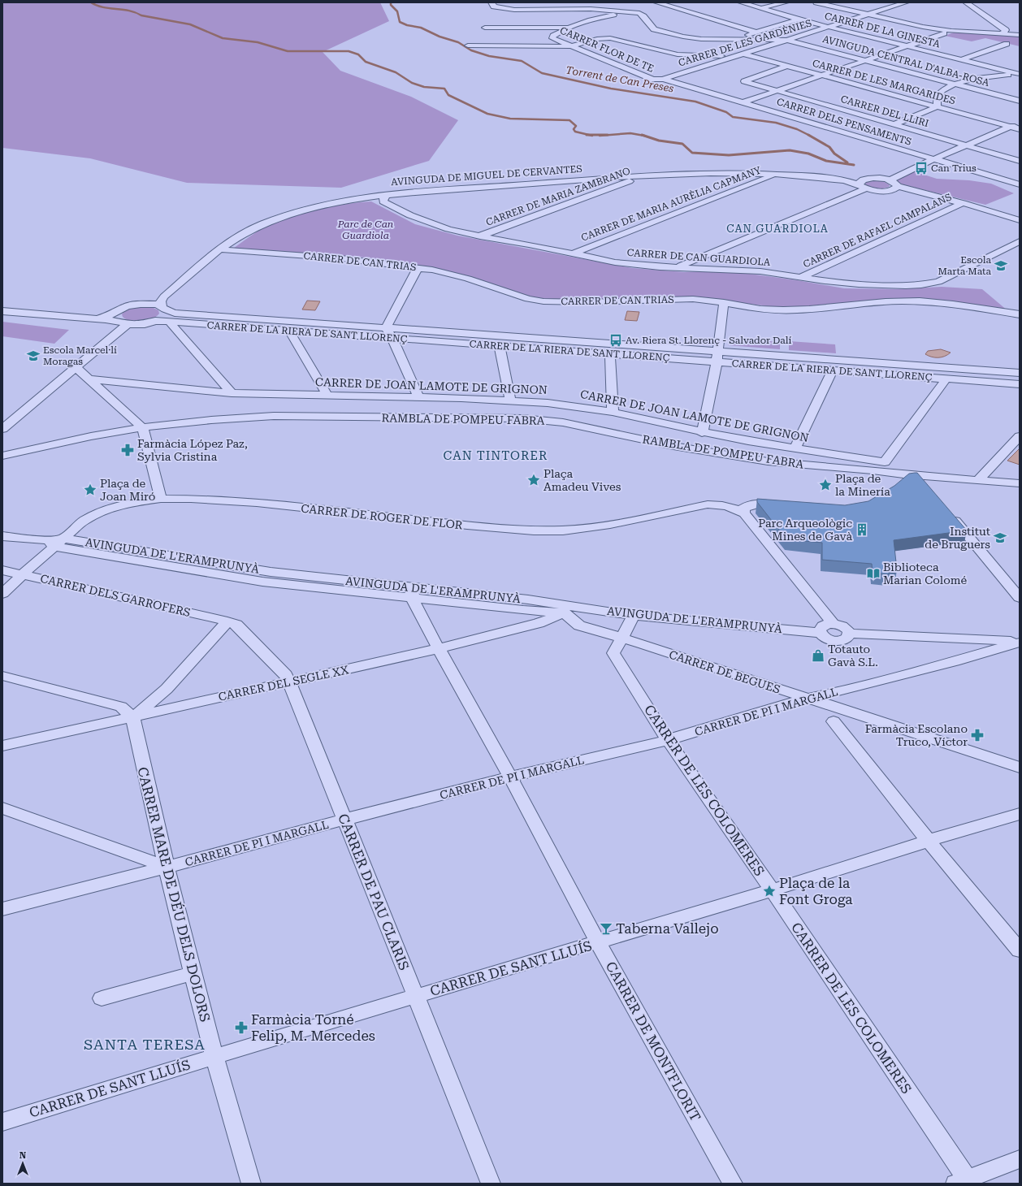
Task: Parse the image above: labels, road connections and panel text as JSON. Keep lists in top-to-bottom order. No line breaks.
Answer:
{"streets":{"street":["CARRER DE LA GINESTA","CARRER DE LES GARDÈNIES","CARRER FLOR DE TE","AVINGUDA CENTRAL D'ALBA-ROSA","CARRER DE LES MARGARIDES","CARRER DEL LLIRI","CARRER DELS PENSAMENTS","AVINGUDA DE MIGUEL DE CERVANTES","CARRER DE MARIA ZAMBRANO","CARRER DE MARIA AURÈLIA CAPMANY","CARRER DE RAFAEL CAMPALANS","CARRER DE CAN GUARDIOLA","CARRER DE CAN TRIAS","CARRER DE LA RIERA DE SANT LLORENÇ","CARRER DE JOAN LAMOTE DE GRIGNON","RAMBLA DE POMPEU FABRA","CARRER DE ROGER DE FLOR","AVINGUDA DE L'ERAMPRUNYÀ","CARRER DELS GARROFERS","CARRER DE BEGUES","CARRER DEL SEGLE XX","CARRER DE PI I MARGALL","CARRER DE LES COLOMERES","CARRER DE PAU CLARIS","CARRER MARE DE DÉU DELS DOLORS","CARRER DE SANT LLUÍS","CARRER DE MONTFLORIT"]},"crossings":[["CARRER DE LA GINESTA","CARRER DE LES GARDÈNIES"],["CARRER DE LES GARDÈNIES","CARRER FLOR DE TE"],["CARRER DE LES GARDÈNIES","AVINGUDA CENTRAL D'ALBA-ROSA"],["CARRER DE LES GARDÈNIES","CARRER DE LES MARGARIDES"],["CARRER DE LES GARDÈNIES","CARRER DELS PENSAMENTS"],["CARRER FLOR DE TE","CARRER DELS PENSAMENTS"],["CARRER DE LES MARGARIDES","CARRER DEL LLIRI"],["AVINGUDA DE MIGUEL DE CERVANTES","CARRER DE MARIA ZAMBRANO"],["AVINGUDA DE MIGUEL DE CERVANTES","CARRER DE MARIA AURÈLIA CAPMANY"],["AVINGUDA DE MIGUEL DE CERVANTES","CARRER DE CAN GUARDIOLA"],["AVINGUDA DE MIGUEL DE CERVANTES","CARRER DE CAN TRIAS"],["AVINGUDA DE MIGUEL DE CERVANTES","CARRER DE LA RIERA DE SANT LLORENÇ"],["CARRER DE MARIA ZAMBRANO","CARRER DE CAN GUARDIOLA"],["CARRER DE MARIA AURÈLIA CAPMANY","CARRER DE CAN GUARDIOLA"],["CARRER DE RAFAEL CAMPALANS","CARRER DE CAN GUARDIOLA"],["CARRER DE JOAN LAMOTE DE GRIGNON","RAMBLA DE POMPEU FABRA"],["CARRER DE ROGER DE FLOR","AVINGUDA DE L'ERAMPRUNYÀ"],["CARRER DE ROGER DE FLOR","CARRER DELS GARROFERS"],["AVINGUDA DE L'ERAMPRUNYÀ","CARRER DE BEGUES"],["AVINGUDA DE L'ERAMPRUNYÀ","CARRER DEL SEGLE XX"],["AVINGUDA DE L'ERAMPRUNYÀ","CARRER DE MONTFLORIT"],["CARRER DELS GARROFERS","CARRER DE PAU CLARIS"],["CARRER DE BEGUES","CARRER DEL SEGLE XX"],["CARRER DE BEGUES","CARRER DE PI I MARGALL"],["CARRER DE BEGUES","CARRER DE LES COLOMERES"],["CARRER DEL SEGLE XX","CARRER DE PAU CLARIS"],["CARRER DEL SEGLE XX","CARRER MARE DE DÉU DELS DOLORS"],["CARRER DEL SEGLE XX","CARRER DE MONTFLORIT"],["CARRER DE PI I MARGALL","CARRER DE LES COLOMERES"],["CARRER DE PI I MARGALL","CARRER DE PAU CLARIS"],["CARRER DE PI I MARGALL","CARRER MARE DE DÉU DELS DOLORS"],["CARRER DE PI I MARGALL","CARRER DE MONTFLORIT"],["CARRER DE LES COLOMERES","CARRER DE SANT LLUÍS"],["CARRER DE PAU CLARIS","CARRER DE SANT LLUÍS"],["CARRER MARE DE DÉU DELS DOLORS","CARRER DE SANT LLUÍS"],["CARRER DE SANT LLUÍS","CARRER DE MONTFLORIT"]],"districts":["CAN GUARDIOLA","CAN TINTORER","SANTA TERESA"],"water":["Torrent de Can Preses"],"parks":["Parc de Can Guardiola"],"places":{"bus stop":["Can Trius","Av. Riera St. Llorenç - Salvador Dalí"],"school or university":["Escola Marta Mata","Escola Marcel·lí Moragas","Institut de Bruguers"],"pharmacy":["Farmàcia López Paz, Sylvia Cristina","Farmàcia Escolano Truco, Víctor","Farmàcia Torné Felip, M. Mercedes"],"place":["Plaça Amadeu Vives","Plaça de la Minería","Plaça de Joan Miró","Plaça de la Font Groga"],"building":["Parc Arqueològic Mines de Gavà"],"library":["Biblioteca Marian Colomé"],"shop":["Totauto Gavà S.L."],"bar":["Taberna Vallejo"]},"north":"top"}
